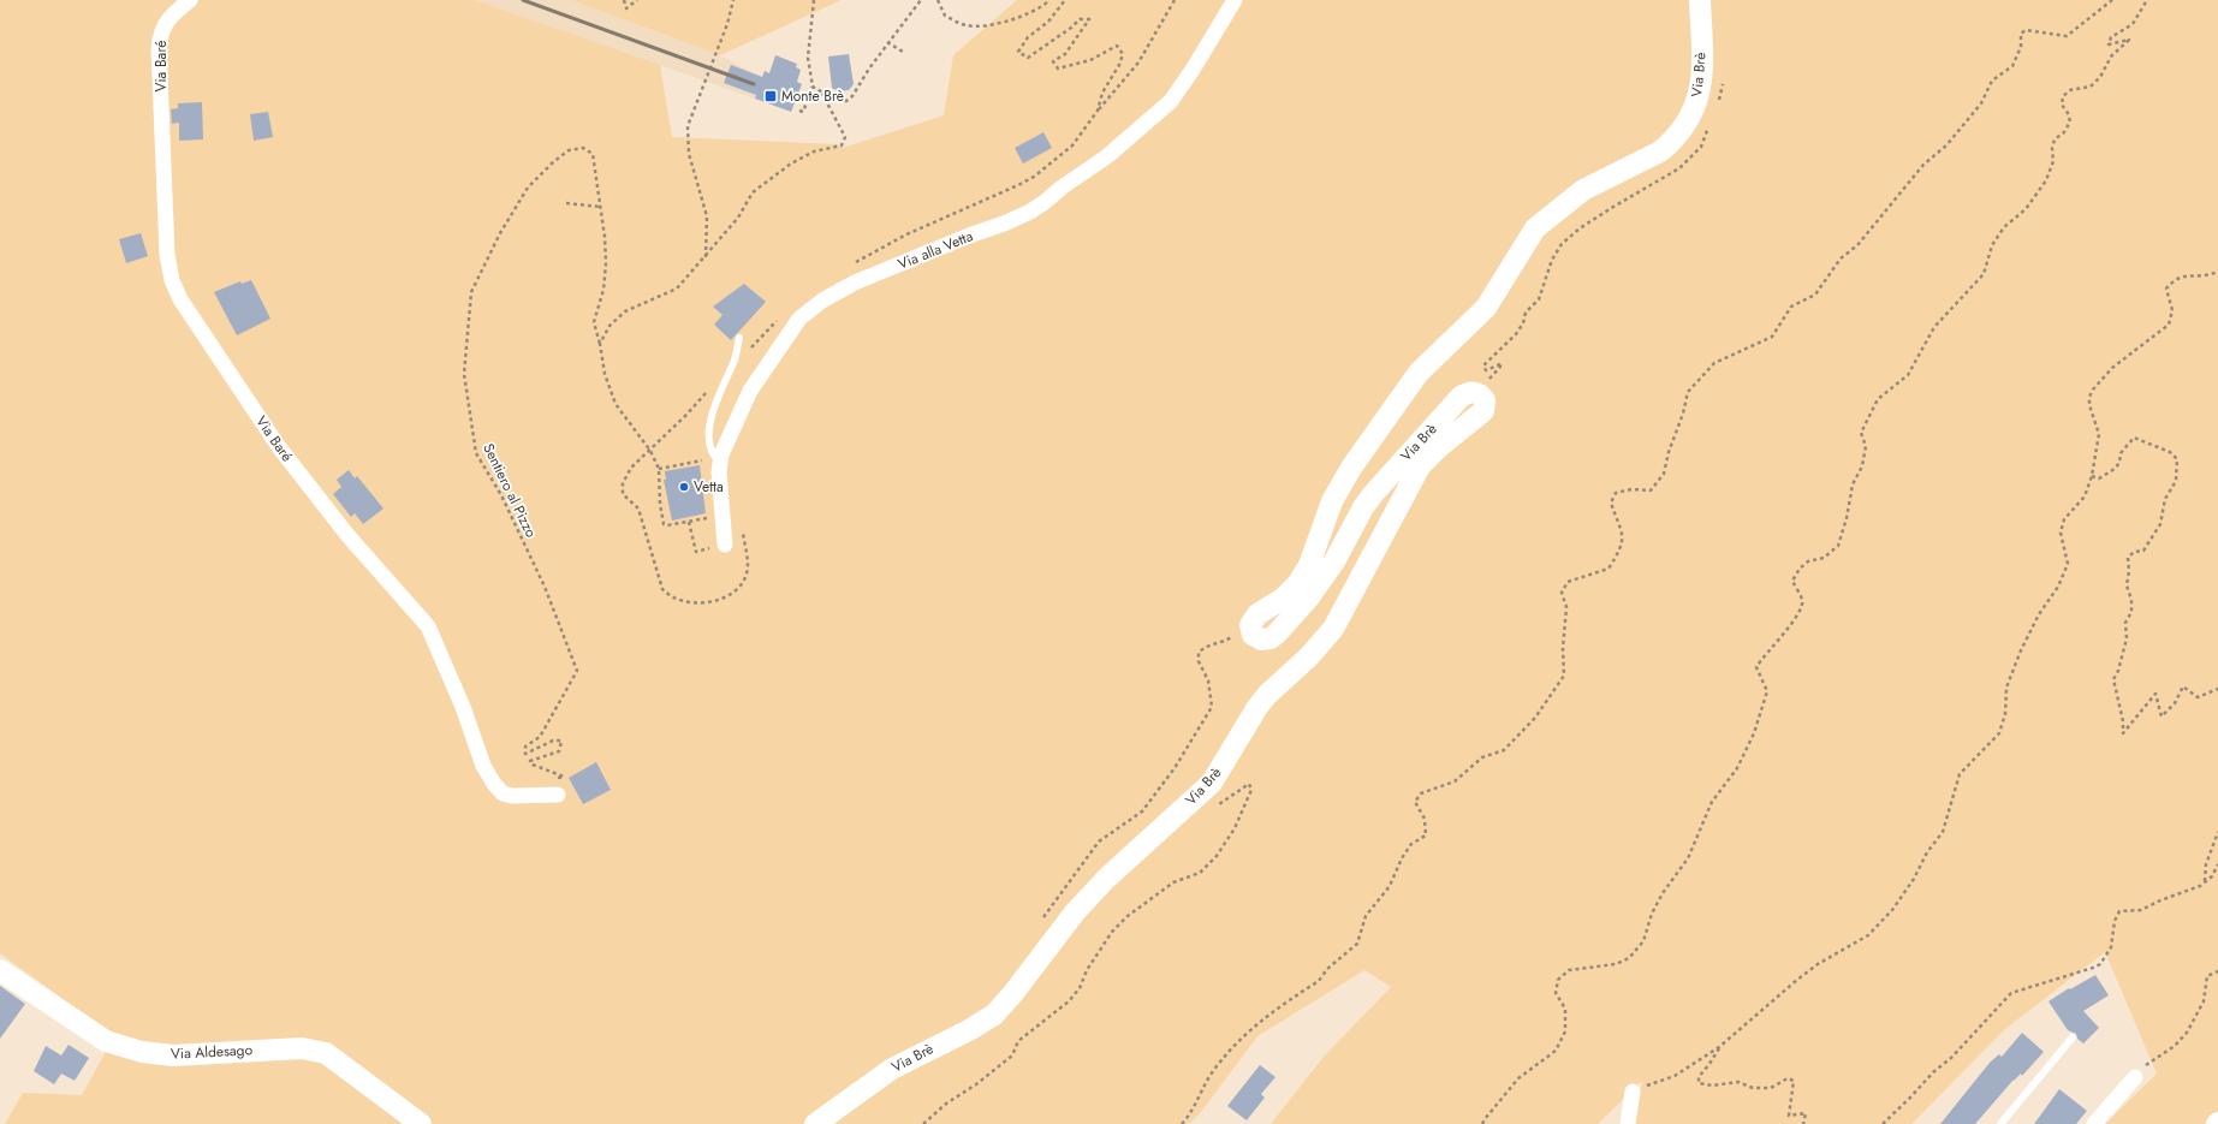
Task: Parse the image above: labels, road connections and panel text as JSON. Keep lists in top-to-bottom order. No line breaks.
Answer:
{"streets":{"street":["Via Baré","Via Brè","Via alla Vetta","Via Aldesago"],"path":["Sentiero al Pizzo"]},"crossings":[["Via Baré","Sentiero al Pizzo"]],"places":{"transit":["Monte Brè"],"other":["Vetta"]}}
